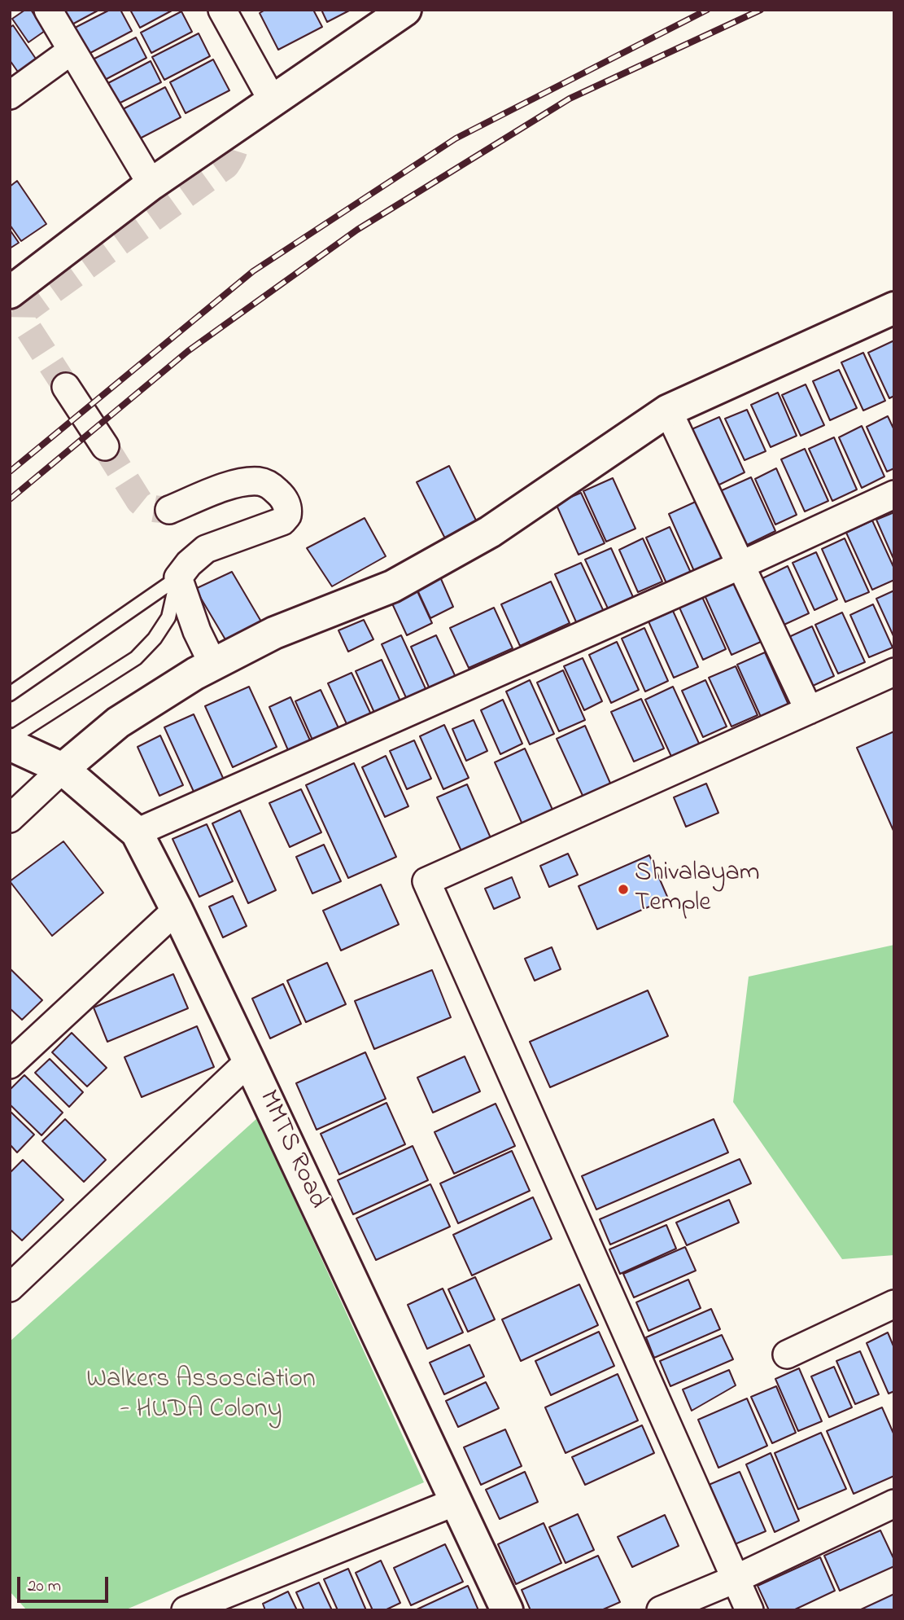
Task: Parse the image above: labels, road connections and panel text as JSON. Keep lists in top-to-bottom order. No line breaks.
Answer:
{"streets":{"street":["MMTS Road"]},"parks":["Walkers Assosciation - HUDA Colony"],"places":["Shivalayam Temple"],"scale_bar":"20 m"}
